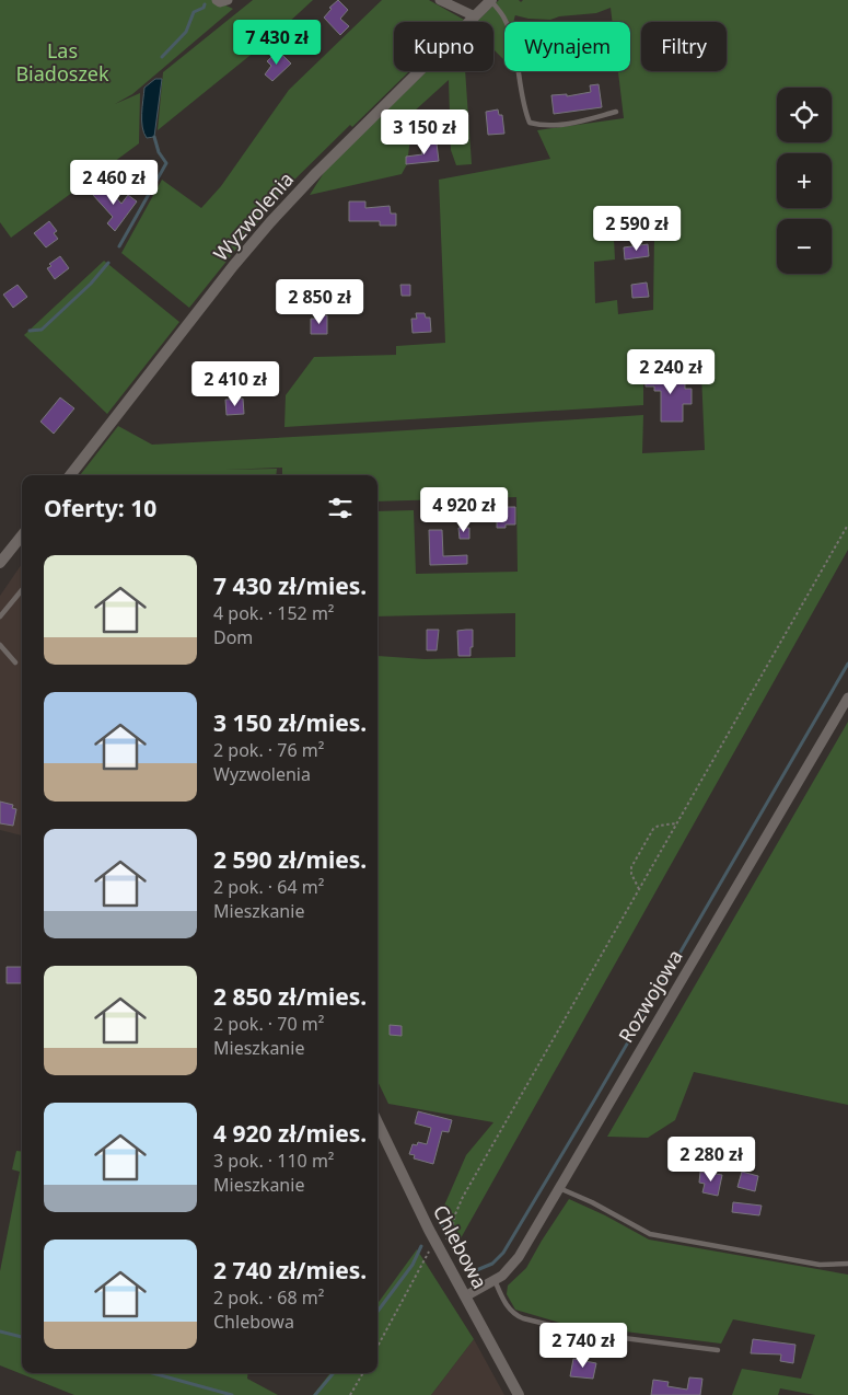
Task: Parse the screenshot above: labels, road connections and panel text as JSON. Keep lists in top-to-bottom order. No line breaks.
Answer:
{"streets":{"street":["Wyzwolenia","Rozwojowa","Chlebowa"]},"crossings":[["Rozwojowa","Chlebowa"]],"parks":["Las Biadoszek"],"page":{"price":["7 430 zł","3 150 zł","2 460 zł","2 590 zł","2 850 zł","2 240 zł","2 410 zł","4 920 zł","2 280 zł","2 740 zł"],"chip":["Kupno","Wynajem","Filtry"],"map_buttons":["+","−"],"heading":"Oferty: 10","list":[{"name":"7 430 zł/mies.","note":"4 pok. · 152 m² · Dom"},{"name":"3 150 zł/mies.","note":"2 pok. · 76 m² · Wyzwolenia"},{"name":"2 590 zł/mies.","note":"2 pok. · 64 m² · Mieszkanie"},{"name":"2 850 zł/mies.","note":"2 pok. · 70 m² · Mieszkanie"},{"name":"4 920 zł/mies.","note":"3 pok. · 110 m² · Mieszkanie"},{"name":"2 740 zł/mies.","note":"2 pok. · 68 m² · Chlebowa"}]}}
